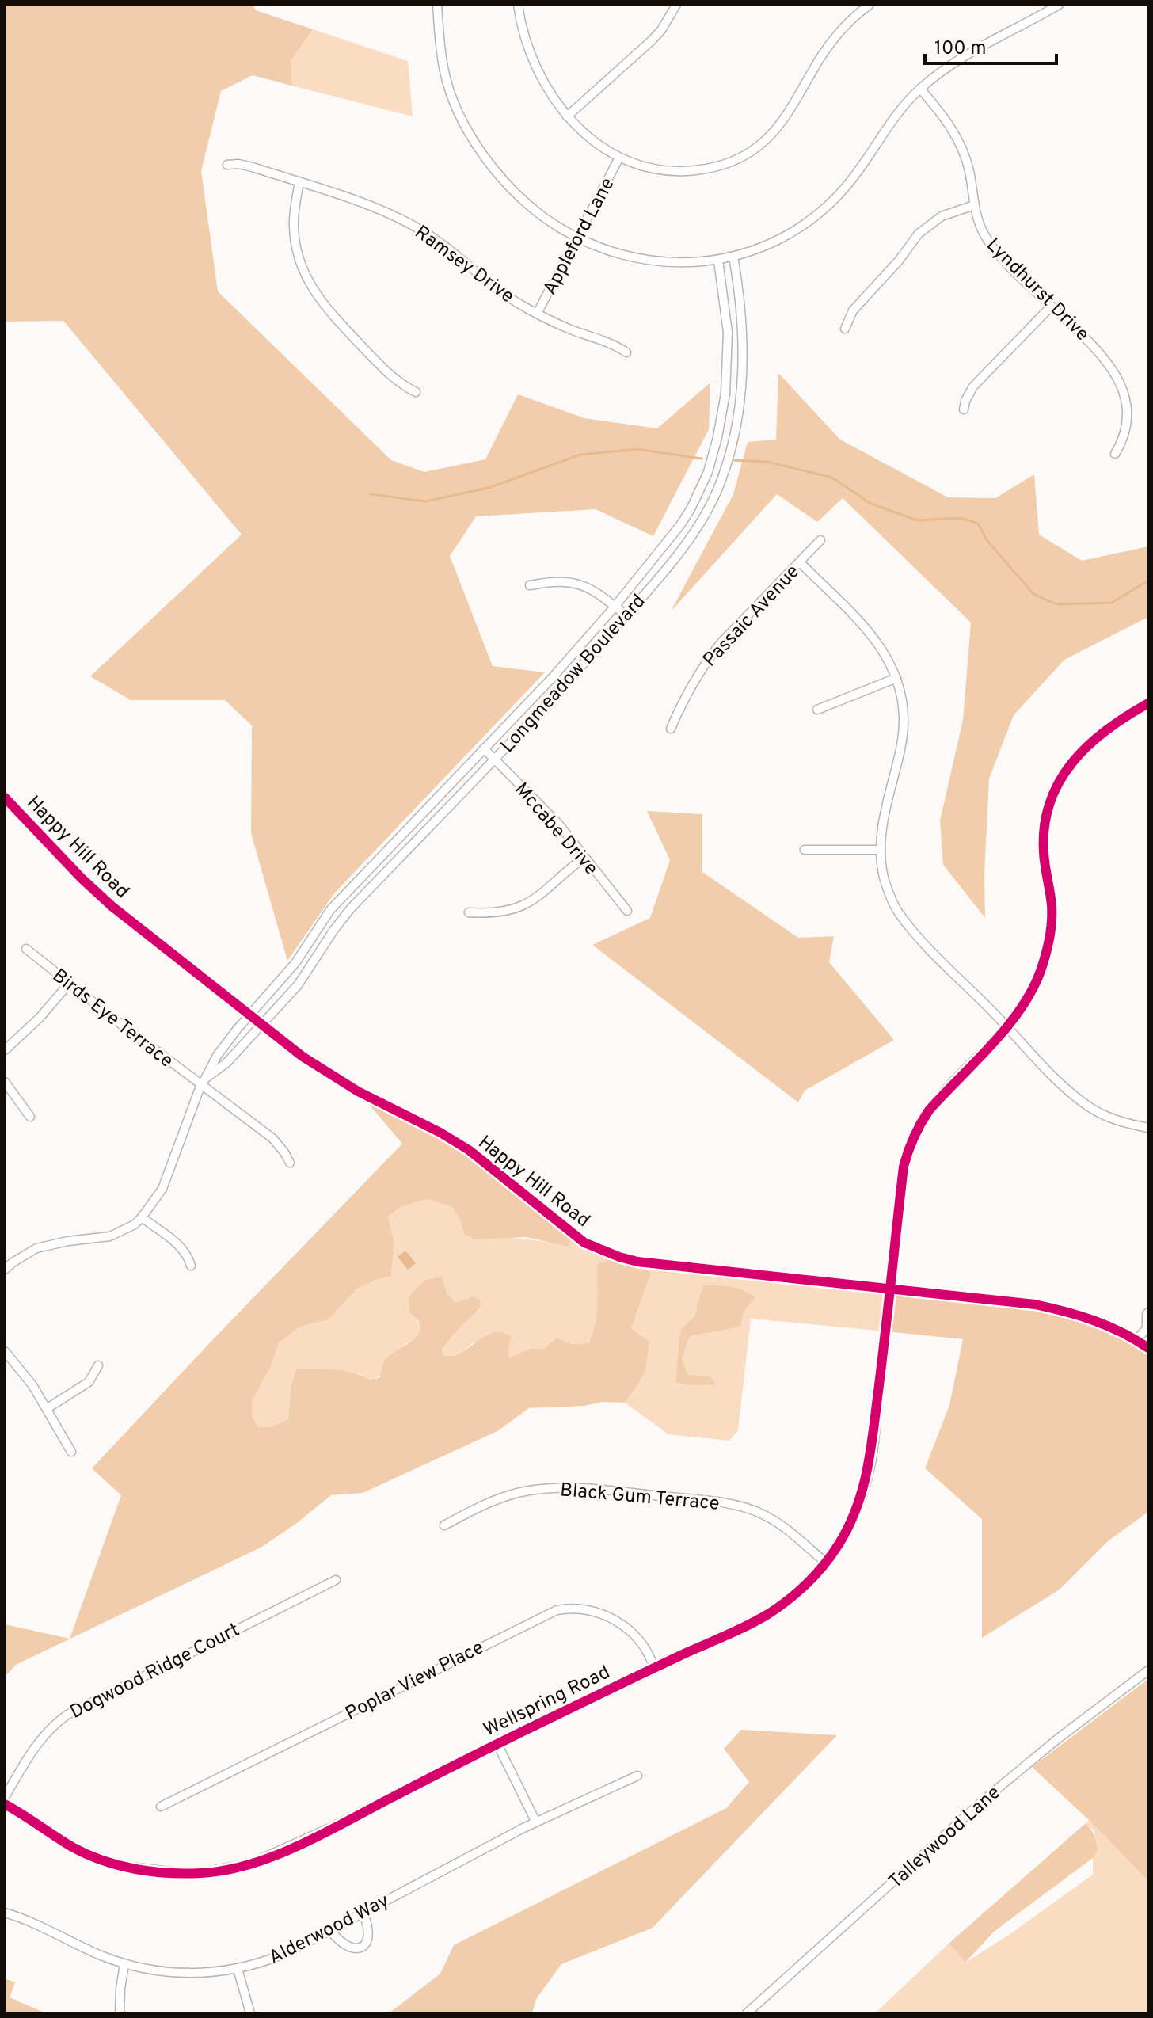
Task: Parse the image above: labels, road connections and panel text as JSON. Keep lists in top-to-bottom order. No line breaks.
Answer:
{"streets":{"street":["Appleford Lane","Ramsey Drive","Lyndhurst Drive","Passaic Avenue","Longmeadow Boulevard","Mccabe Drive","Happy Hill Road","Birds Eye Terrace","Black Gum Terrace","Dogwood Ridge Court","Poplar View Place","Wellspring Road","Talleywood Lane","Alderwood Way"]},"crossings":[["Appleford Lane","Ramsey Drive"],["Longmeadow Boulevard","Mccabe Drive"],["Longmeadow Boulevard","Happy Hill Road"],["Longmeadow Boulevard","Birds Eye Terrace"],["Happy Hill Road","Wellspring Road"],["Black Gum Terrace","Wellspring Road"],["Poplar View Place","Wellspring Road"]],"scale_bar":"100 m"}
